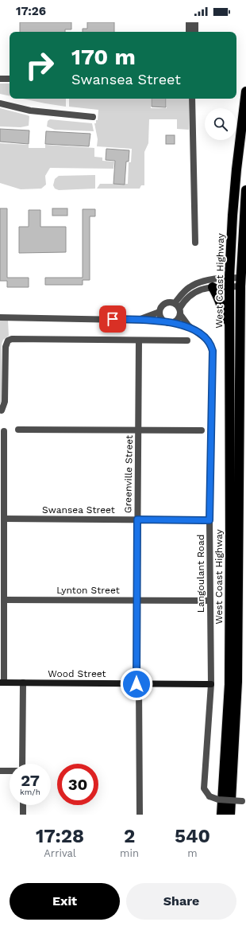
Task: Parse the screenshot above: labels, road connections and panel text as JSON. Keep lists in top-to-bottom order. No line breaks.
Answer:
{"streets":{"highway":["West Coast Highway"],"street":["Greenville Street","Swansea Street","Langoulant Road","Lynton Street","Wood Street"]},"crossings":[["Greenville Street","Swansea Street"],["Greenville Street","Lynton Street"],["Greenville Street","Wood Street"],["Swansea Street","Langoulant Road"],["Langoulant Road","Lynton Street"],["Langoulant Road","Wood Street"]],"page":{"status":"17:26","turn":["170 m","Swansea Street"],"speed":"27 km/h","limit":"30","eta":["17:28","Arrival","2","min","540","m"],"buttons":["Exit","Share"]}}
